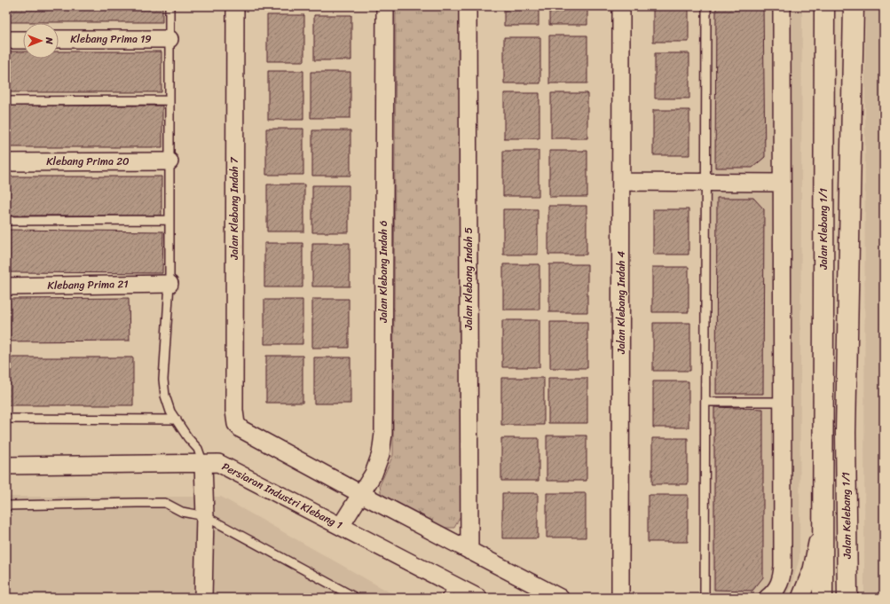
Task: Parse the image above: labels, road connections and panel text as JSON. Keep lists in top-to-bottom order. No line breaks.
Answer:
{"streets":{"street":["Klebang Prima 19","Klebang Prima 20","Jalan Klebang Indah 7","Jalan Klebang 1/1","Jalan Klebang Indah 6","Jalan Klebang Indah 5","Klebang Prima 21","Jalan Klebang Indah 4","Persiaran Industri Klebang 1","Jalan Kelebang 1/1"]},"crossings":[["Jalan Klebang Indah 7","Jalan Klebang Indah 6"],["Jalan Klebang Indah 7","Jalan Klebang Indah 5"],["Jalan Klebang Indah 6","Persiaran Industri Klebang 1"]],"north":"right"}
